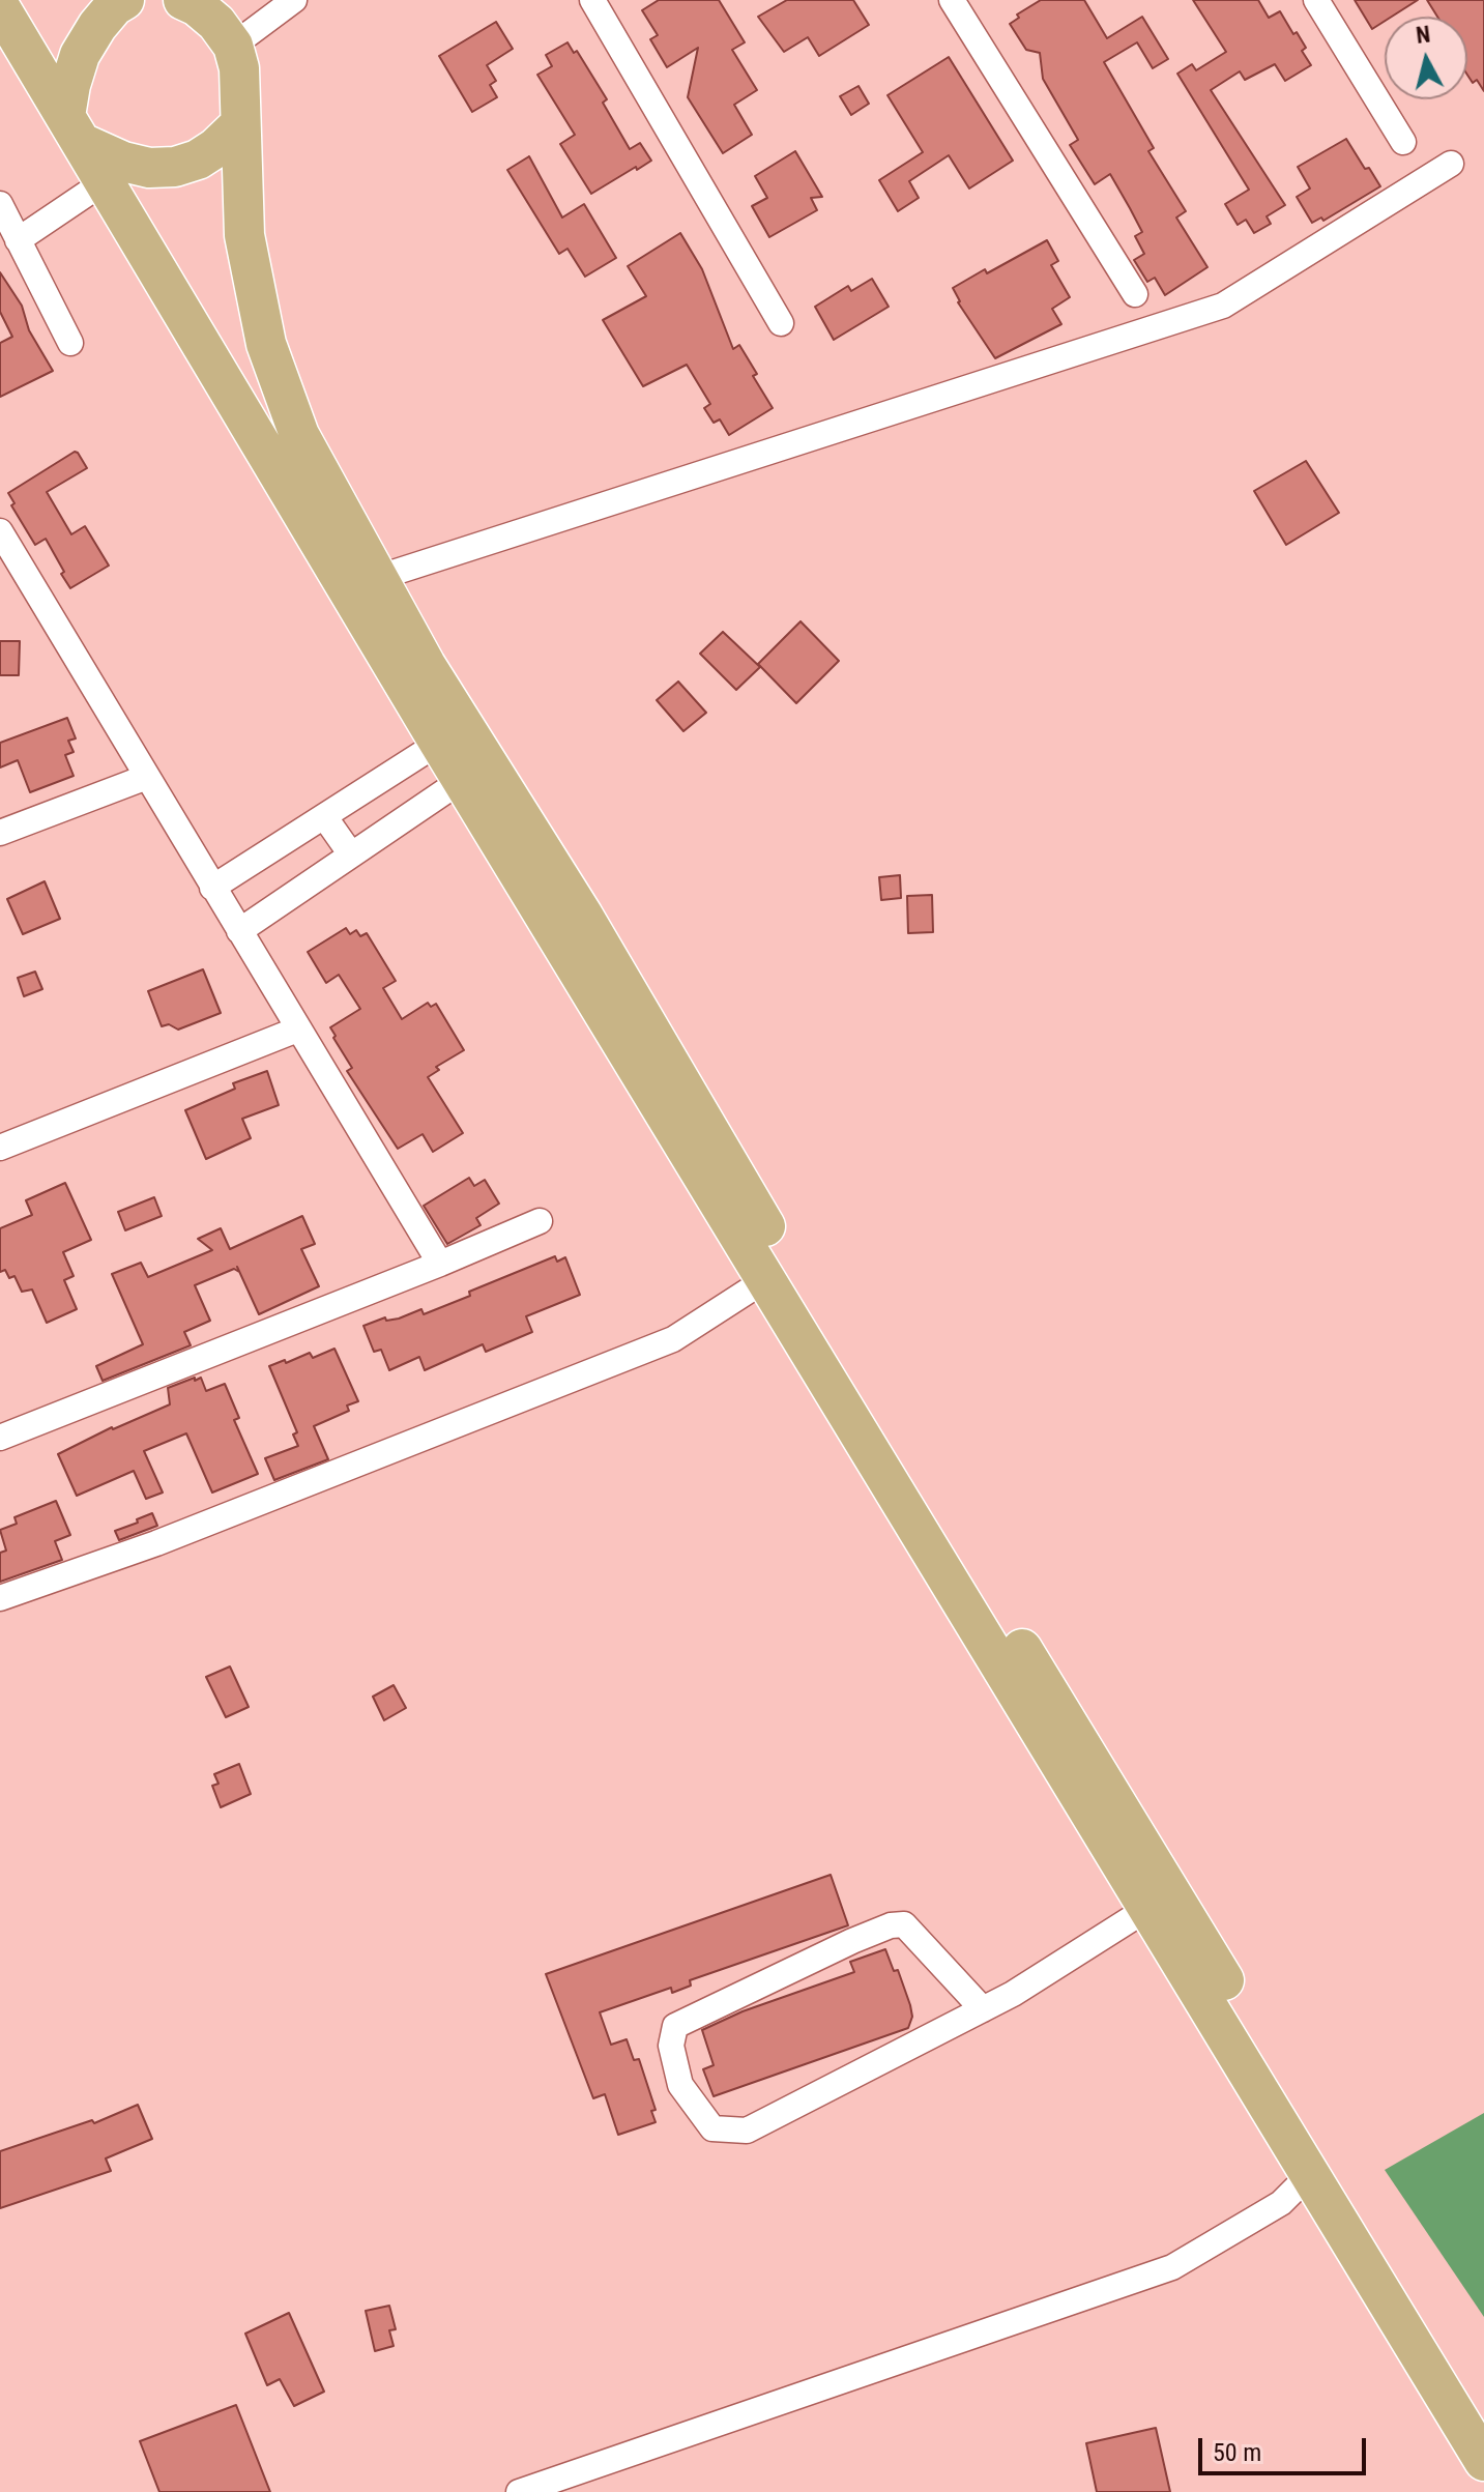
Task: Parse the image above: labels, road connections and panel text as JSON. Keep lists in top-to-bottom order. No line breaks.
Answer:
{"scale_bar":"50 m","north":"top"}
